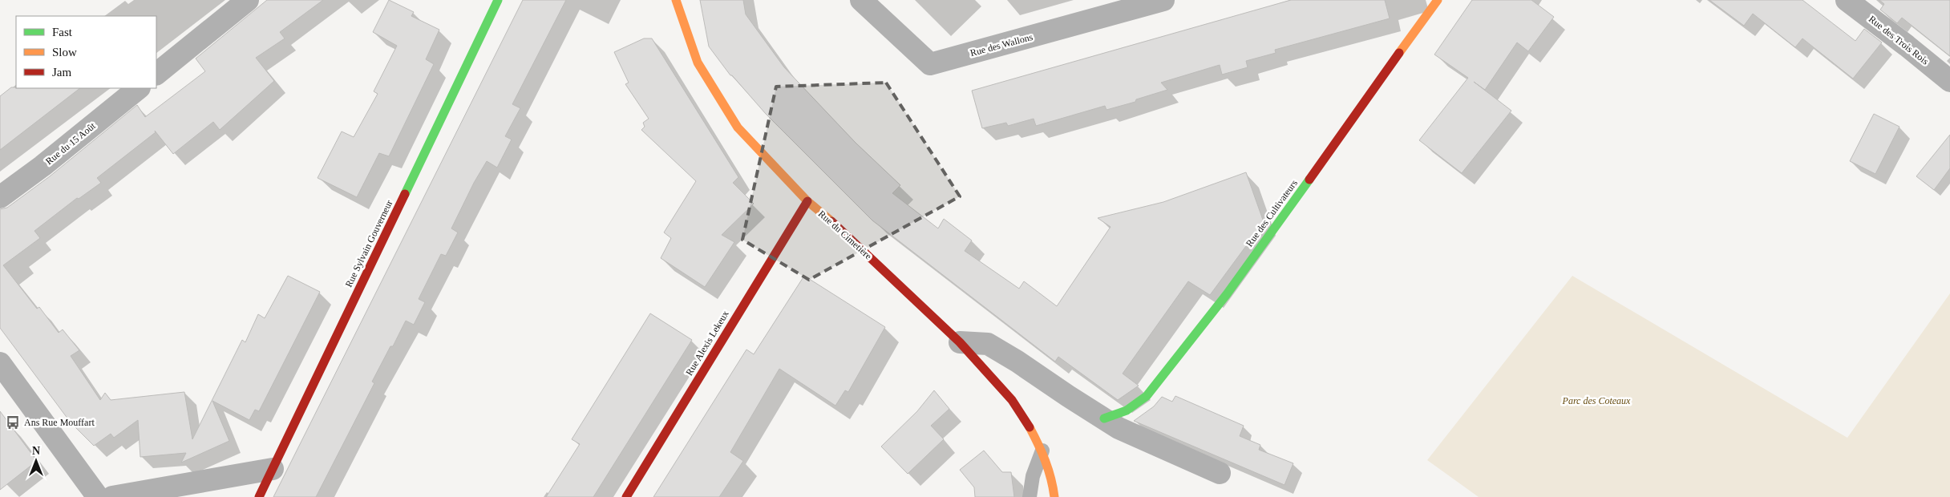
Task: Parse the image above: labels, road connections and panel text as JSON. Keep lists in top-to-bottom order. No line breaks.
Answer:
{"streets":{"street":["Rue des Trois Rois","Rue des Wallons","Rue du 15 Août","Rue des Cultivateurs","Rue du Cimetière","Rue Sylvain Gouverneur","Rue Alexis Lekeux"]},"crossings":[["Rue du Cimetière","Rue Alexis Lekeux"]],"parks":["Parc des Coteaux"],"places":{"bus stop":["Ans Rue Mouffart"]},"legend":["Fast","Slow","Jam"],"north":"top"}
